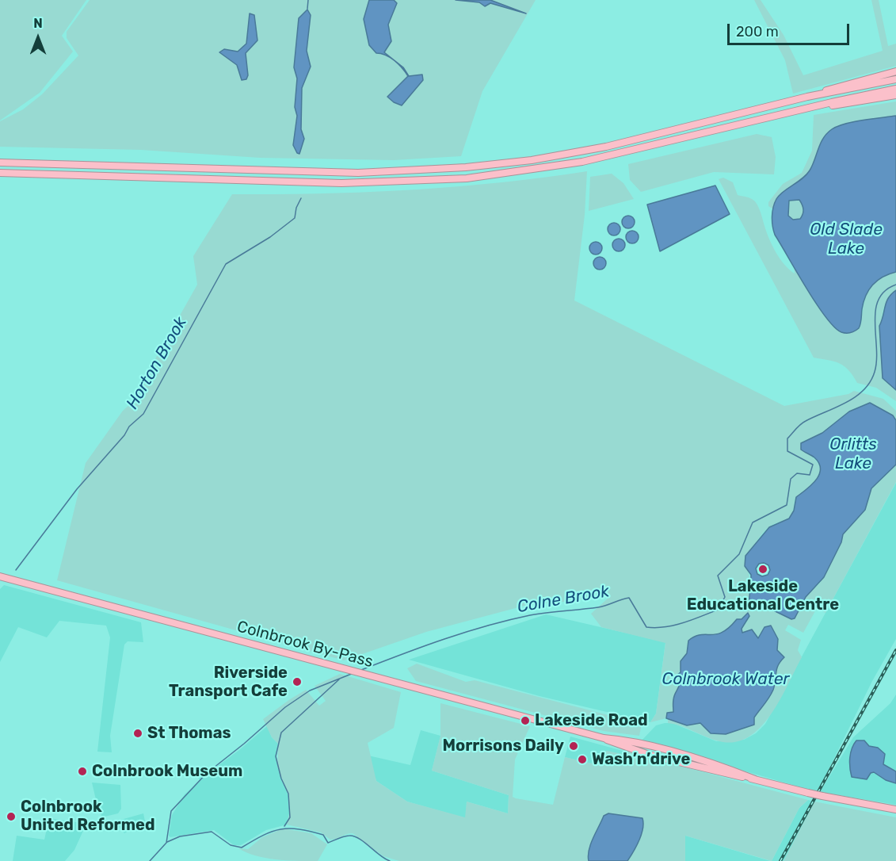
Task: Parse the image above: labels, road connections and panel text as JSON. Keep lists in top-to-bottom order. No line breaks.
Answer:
{"streets":{"highway":["Colnbrook By-Pass"]},"water":["Old Slade Lake","Horton Brook","Orlitts Lake","Colne Brook","Colnbrook Water"],"places":["Lakeside Educational Centre","Riverside Transport Cafe","Lakeside Road","St Thomas","Morrisons Daily","Wash’n’drive","Colnbrook Museum","Colnbrook United Reformed"],"scale_bar":"200 m","north":"top"}
